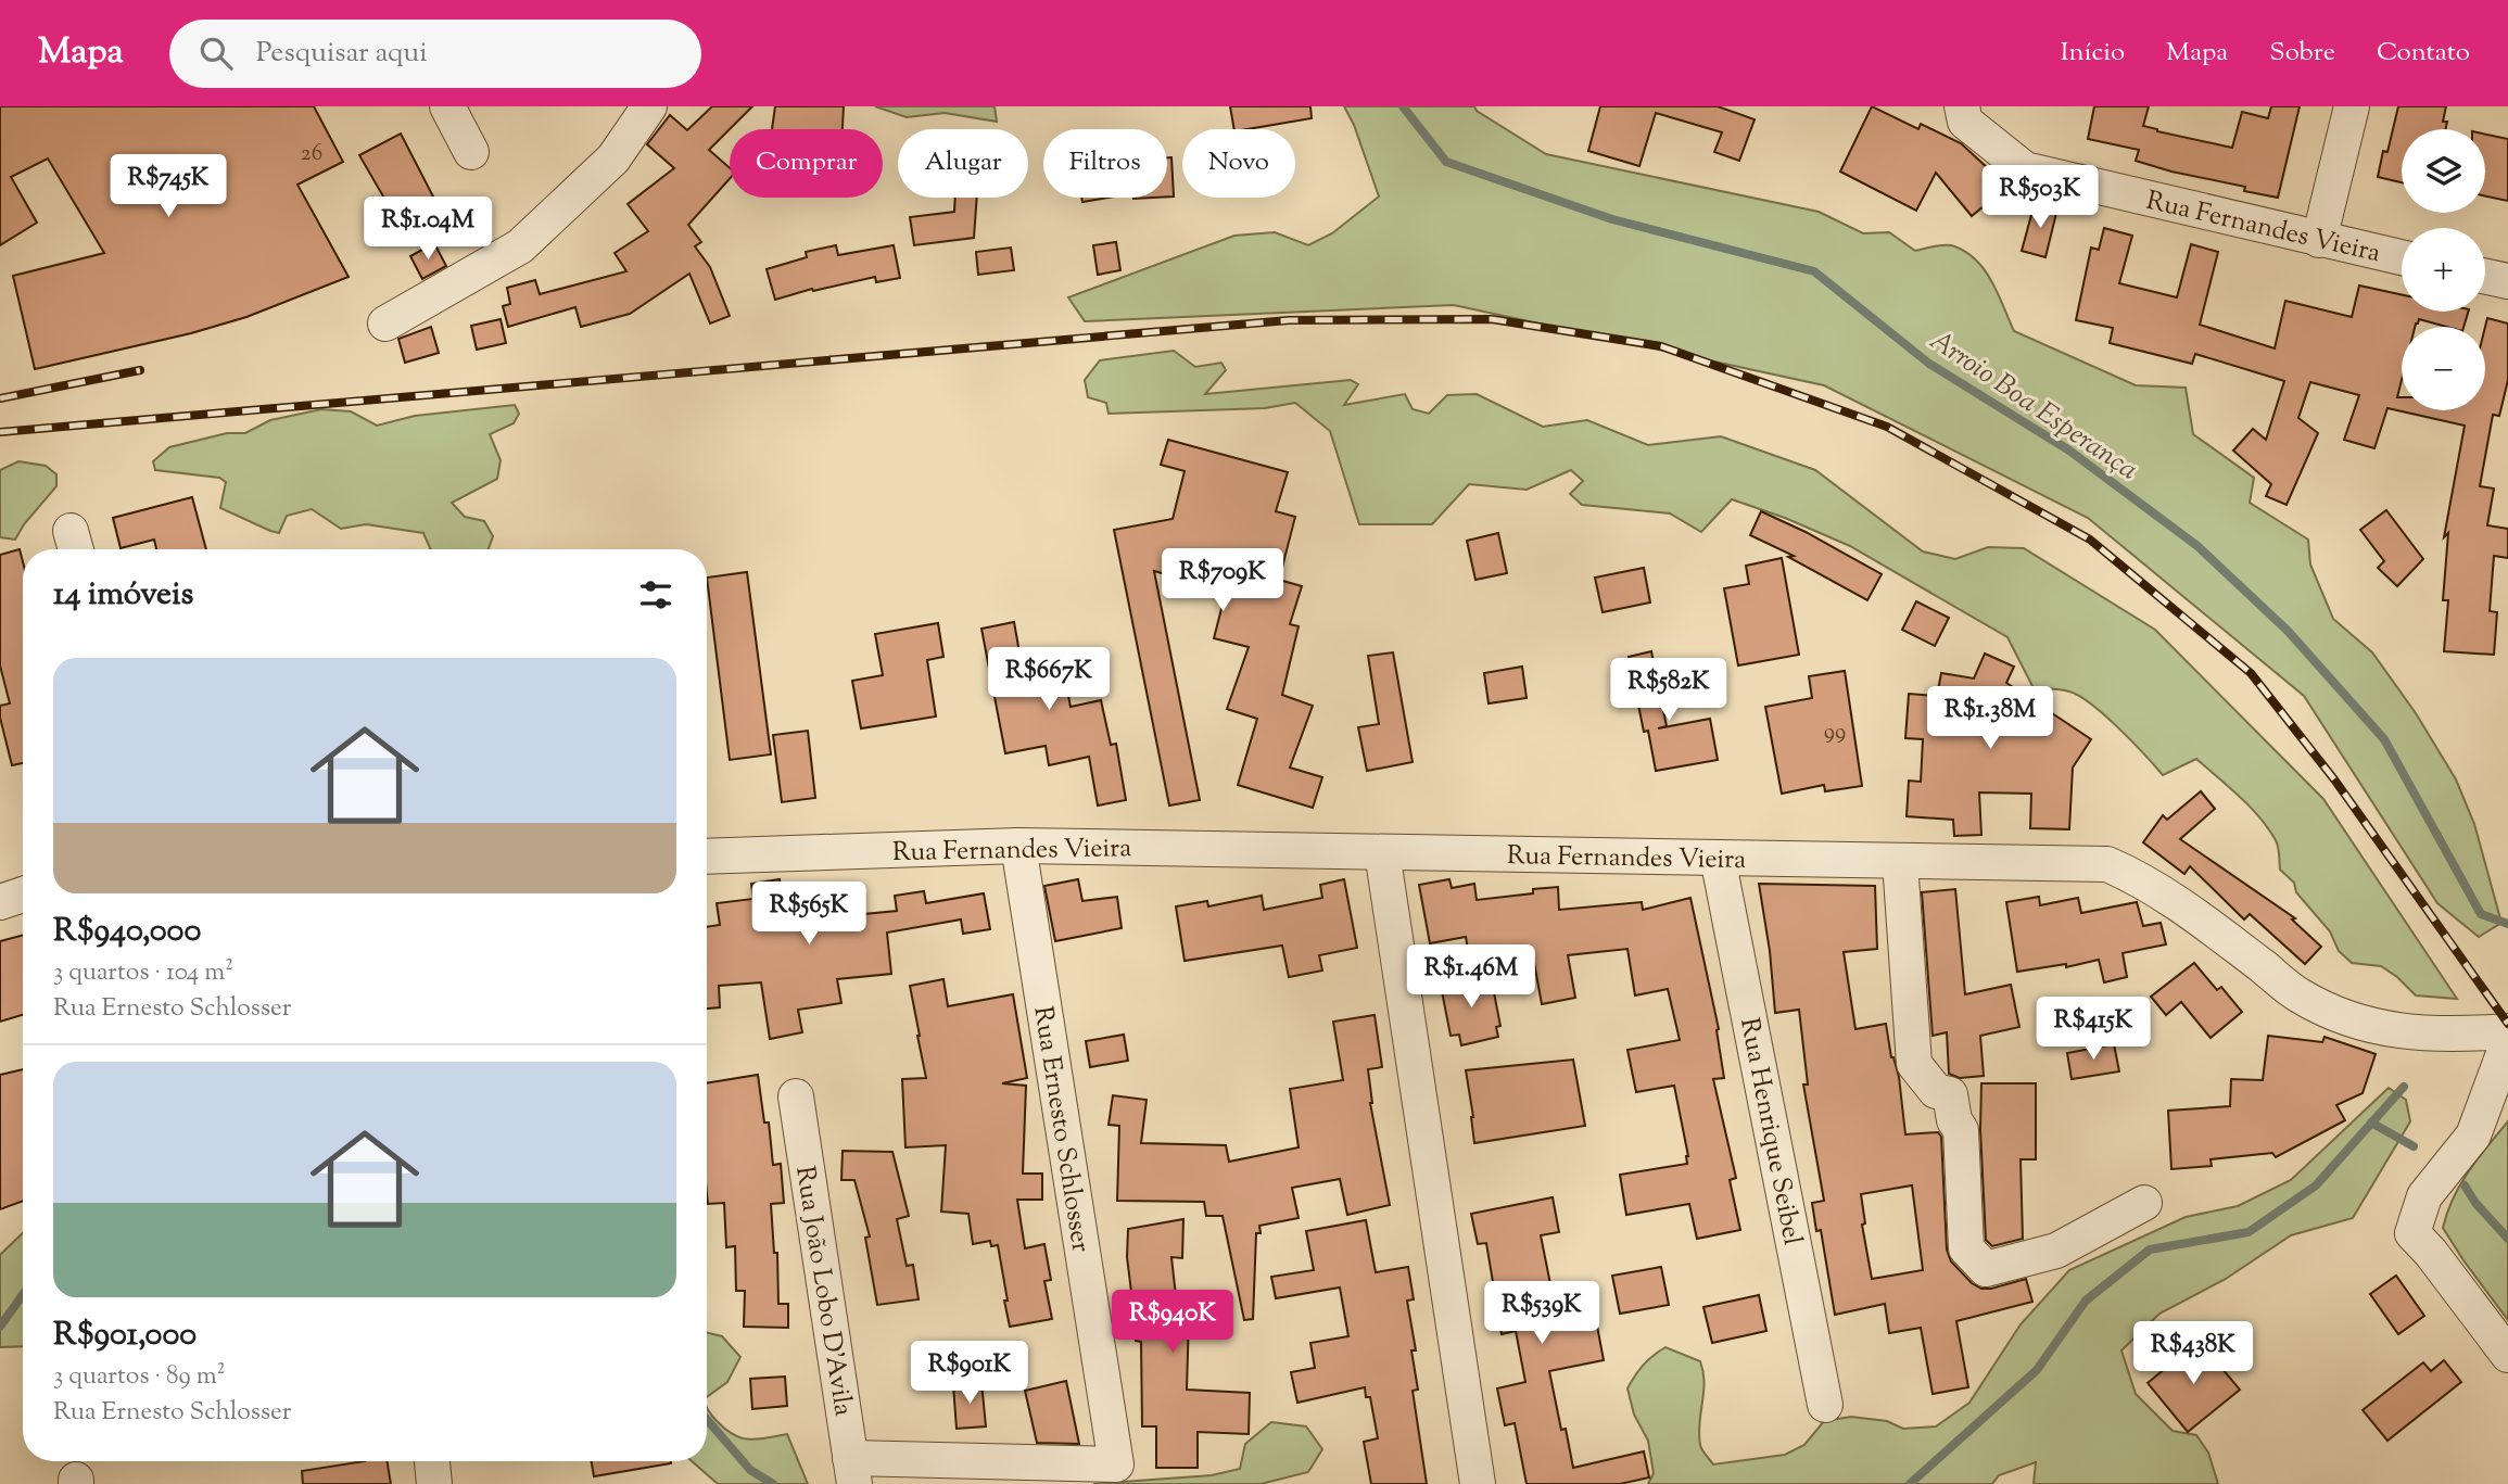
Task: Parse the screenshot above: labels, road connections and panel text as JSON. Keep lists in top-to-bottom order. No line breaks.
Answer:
{"streets":{"street":["Rua Fernandes Vieira","Rua Ernesto Schlosser","Rua Henrique Seibel","Rua João Lobo D'Avila"]},"crossings":[["Rua Fernandes Vieira","Rua Ernesto Schlosser"],["Rua Fernandes Vieira","Rua Henrique Seibel"],["Rua Ernesto Schlosser","Rua João Lobo D'Avila"]],"water":["Arroio Boa Esperança"],"house_numbers":["26","99"],"page":{"header":"Mapa","search":"Pesquisar aqui","nav":["Início","Mapa","Sobre","Contato"],"map_buttons":["+","−"],"chip":["Comprar","Alugar","Filtros","Novo"],"price":["R$745K","R$503K","R$1.04M","R$709K","R$667K","R$582K","R$1.38M","R$565K","R$1.46M","R$415K","R$539K","R$940K","R$438K","R$901K"],"heading":"14 imóveis","list":[{"name":"R$940,000","note":"3 quartos · 104 m² · Rua Ernesto Schlosser"},{"name":"R$901,000","note":"3 quartos · 89 m² · Rua Ernesto Schlosser"}]}}
